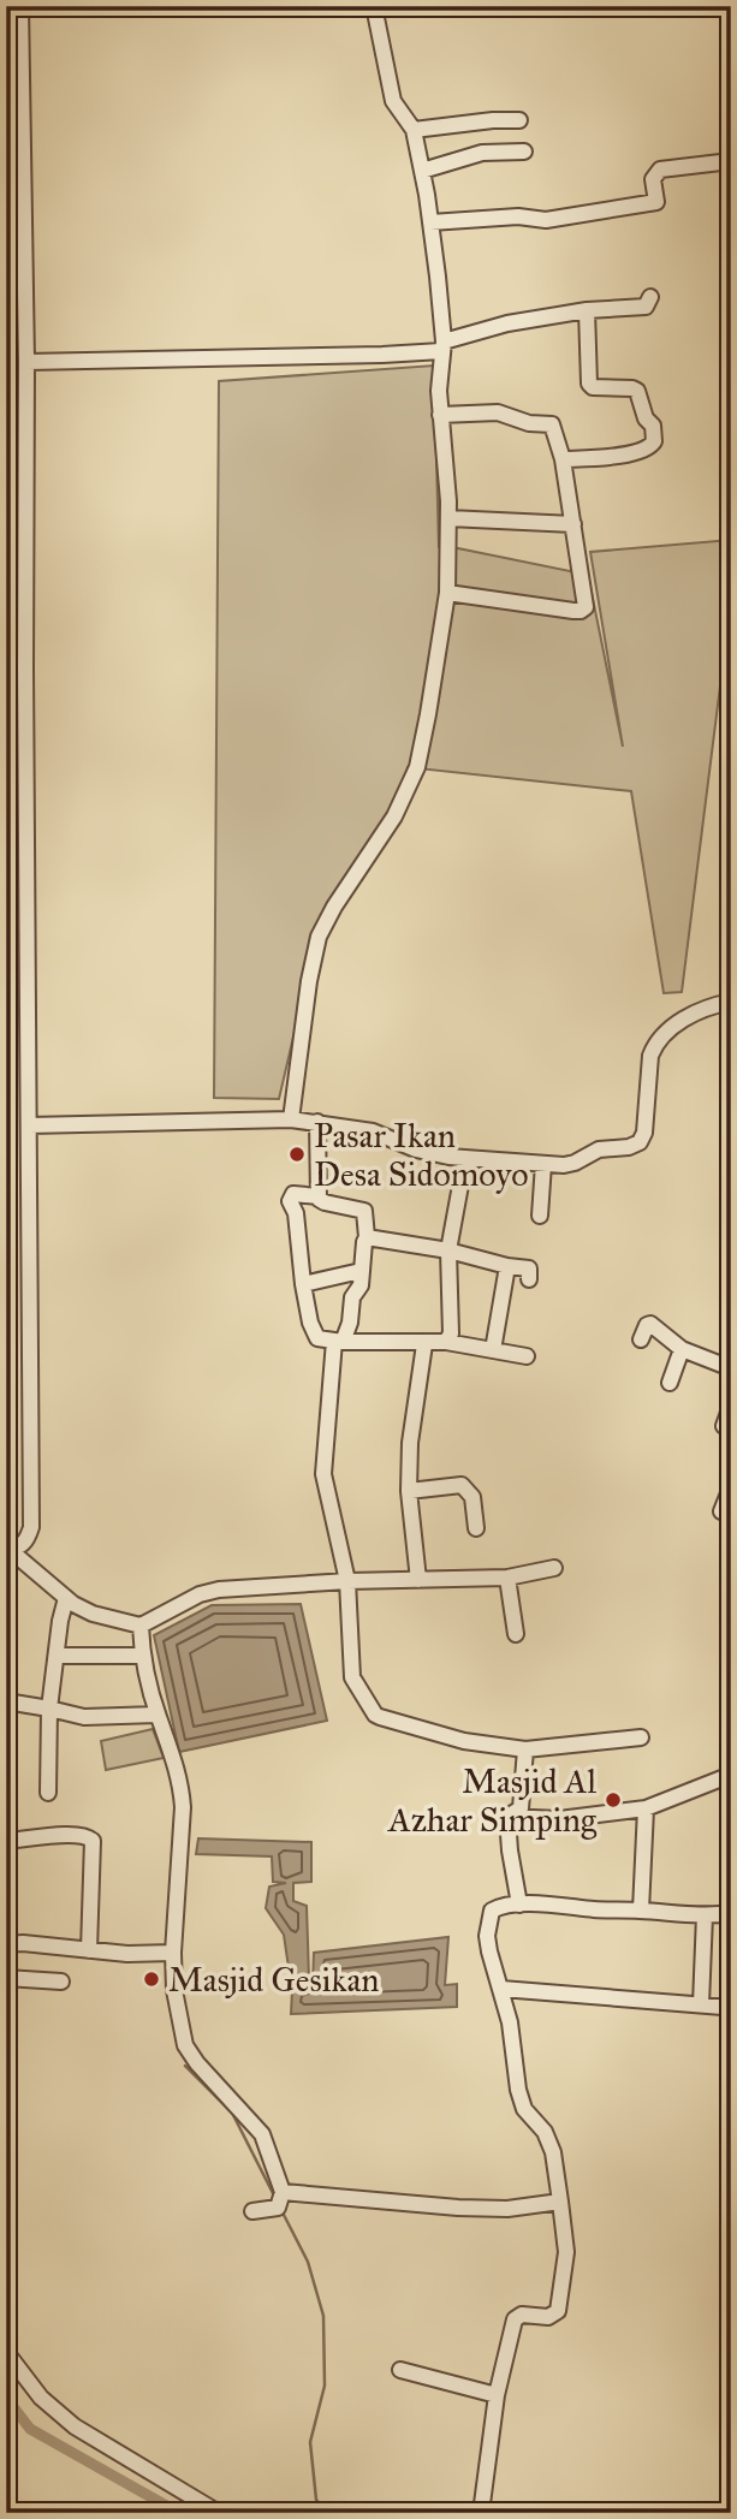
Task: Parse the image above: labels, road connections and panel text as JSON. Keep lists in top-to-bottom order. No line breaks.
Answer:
{"places":["Pasar Ikan Desa Sidomoyo","Masjid Al Azhar Simping","Masjid Gesikan"]}
